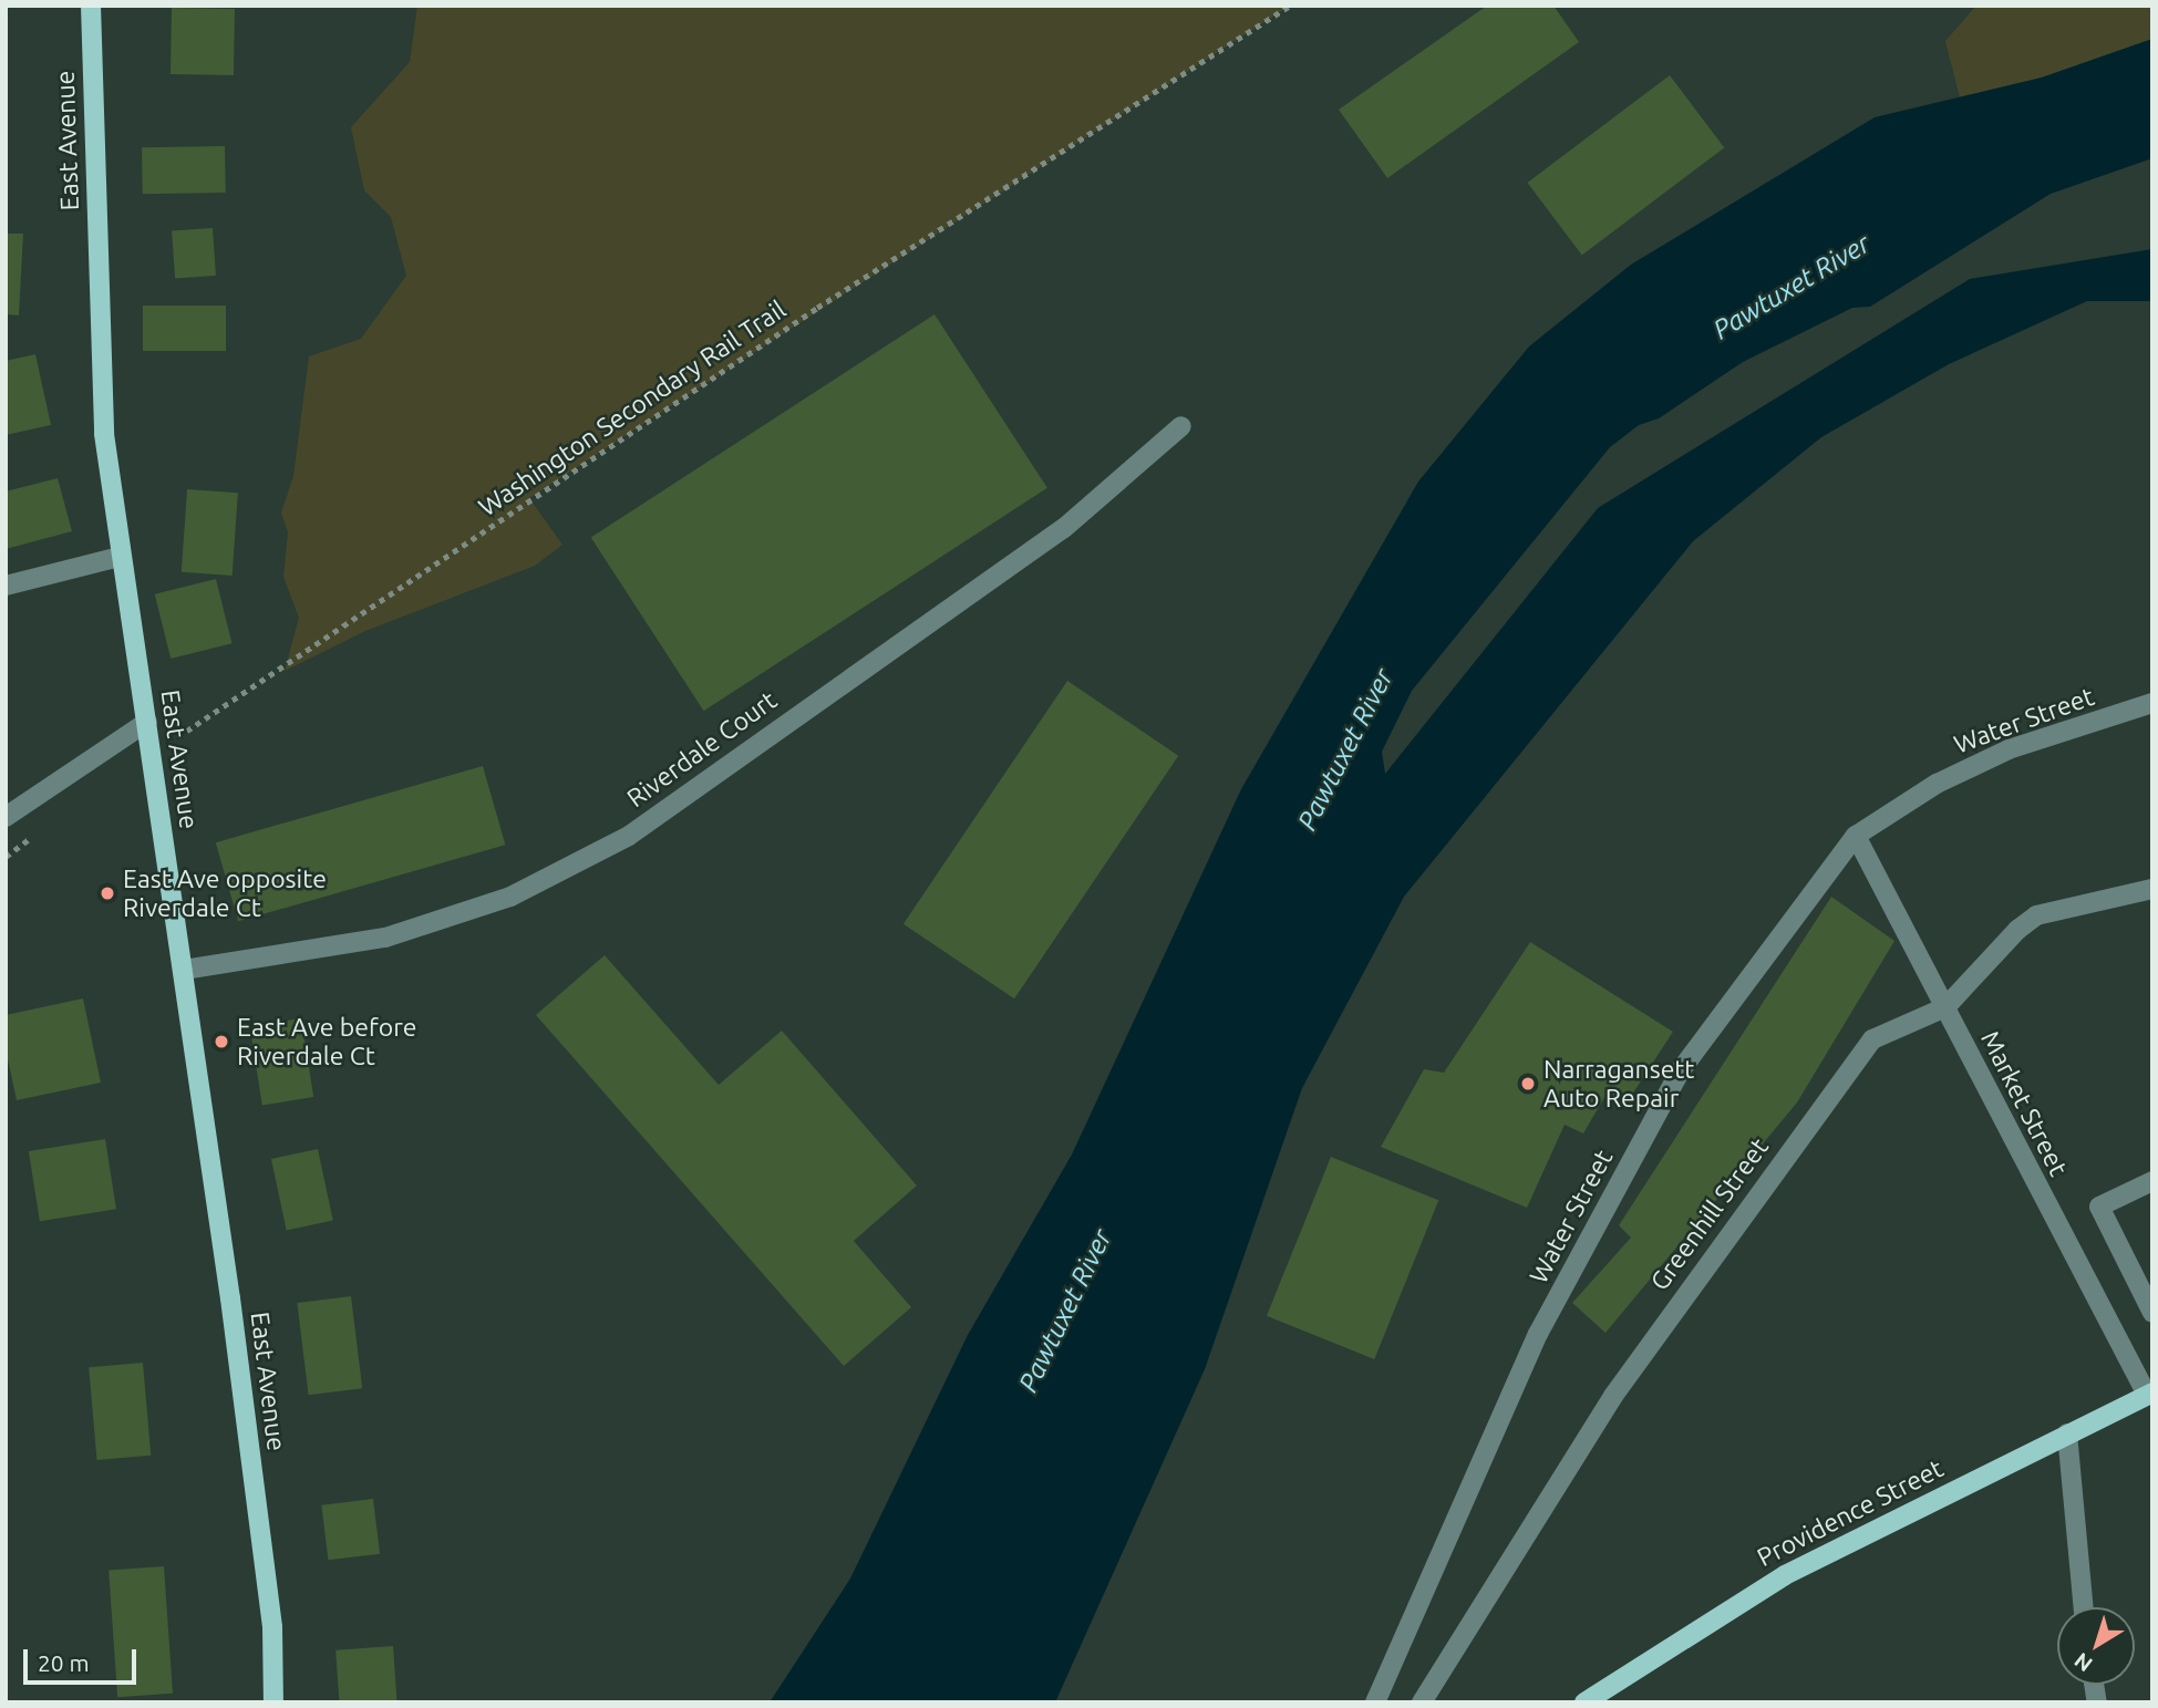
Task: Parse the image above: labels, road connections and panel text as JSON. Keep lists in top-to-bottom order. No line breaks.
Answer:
{"streets":{"main road":["East Avenue","Providence Street"],"street":["Water Street","Riverdale Court","Market Street","Greenhill Street"],"path":["Washington Secondary Rail Trail"]},"crossings":[["East Avenue","Washington Secondary Rail Trail"],["East Avenue","Riverdale Court"],["Water Street","Market Street"],["Market Street","Greenhill Street"],["Market Street","Providence Street"]],"water":["Pawtuxet River"],"places":["East Ave opposite Riverdale Ct","East Ave before Riverdale Ct","Narragansett Auto Repair"],"scale_bar":"20 m","north":"bottom left"}
